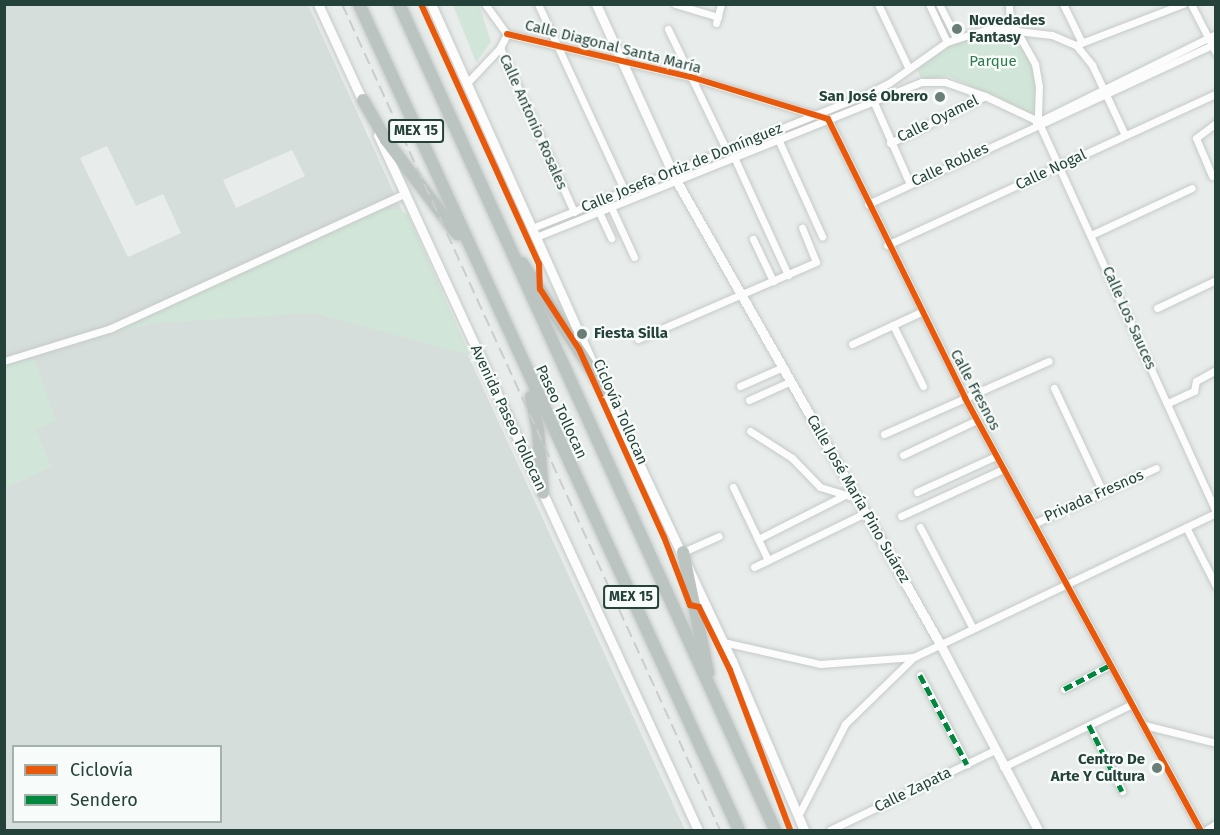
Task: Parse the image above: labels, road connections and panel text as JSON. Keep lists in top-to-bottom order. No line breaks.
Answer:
{"streets":{"highway":["MEX 15","Paseo Tollocan"],"main road":["Avenida Paseo Tollocan","Calle José María Pino Suárez"],"street":["Calle Diagonal Santa María","Calle Oyamel","Calle Antonio Rosales","Calle Robles","Calle Josefa Ortiz de Domínguez","Calle Nogal","Calle Los Sauces","Calle Fresnos","Privada Fresnos","Calle Zapata"],"cycle path":["Ciclovía Tollocan"]},"crossings":[["Calle Diagonal Santa María","Calle Antonio Rosales"],["Calle Diagonal Santa María","Calle Josefa Ortiz de Domínguez"],["Calle Diagonal Santa María","Calle José María Pino Suárez"],["Calle Oyamel","Calle Josefa Ortiz de Domínguez"],["Calle Antonio Rosales","Calle Josefa Ortiz de Domínguez"],["Calle Robles","Calle Josefa Ortiz de Domínguez"],["Calle Robles","Calle Los Sauces"],["Calle Robles","Calle Fresnos"],["Calle Josefa Ortiz de Domínguez","Calle Los Sauces"],["Calle Josefa Ortiz de Domínguez","Calle Fresnos"],["Calle Josefa Ortiz de Domínguez","Calle José María Pino Suárez"],["Calle Nogal","Calle Los Sauces"],["Calle Nogal","Calle Fresnos"],["Calle Fresnos","Privada Fresnos"],["Calle José María Pino Suárez","Calle Zapata"]],"parks":["Parque"],"places":["Novedades Fantasy","San José Obrero","Fiesta Silla","Centro De Arte Y Cultura"],"legend":["Ciclovía","Sendero"]}
